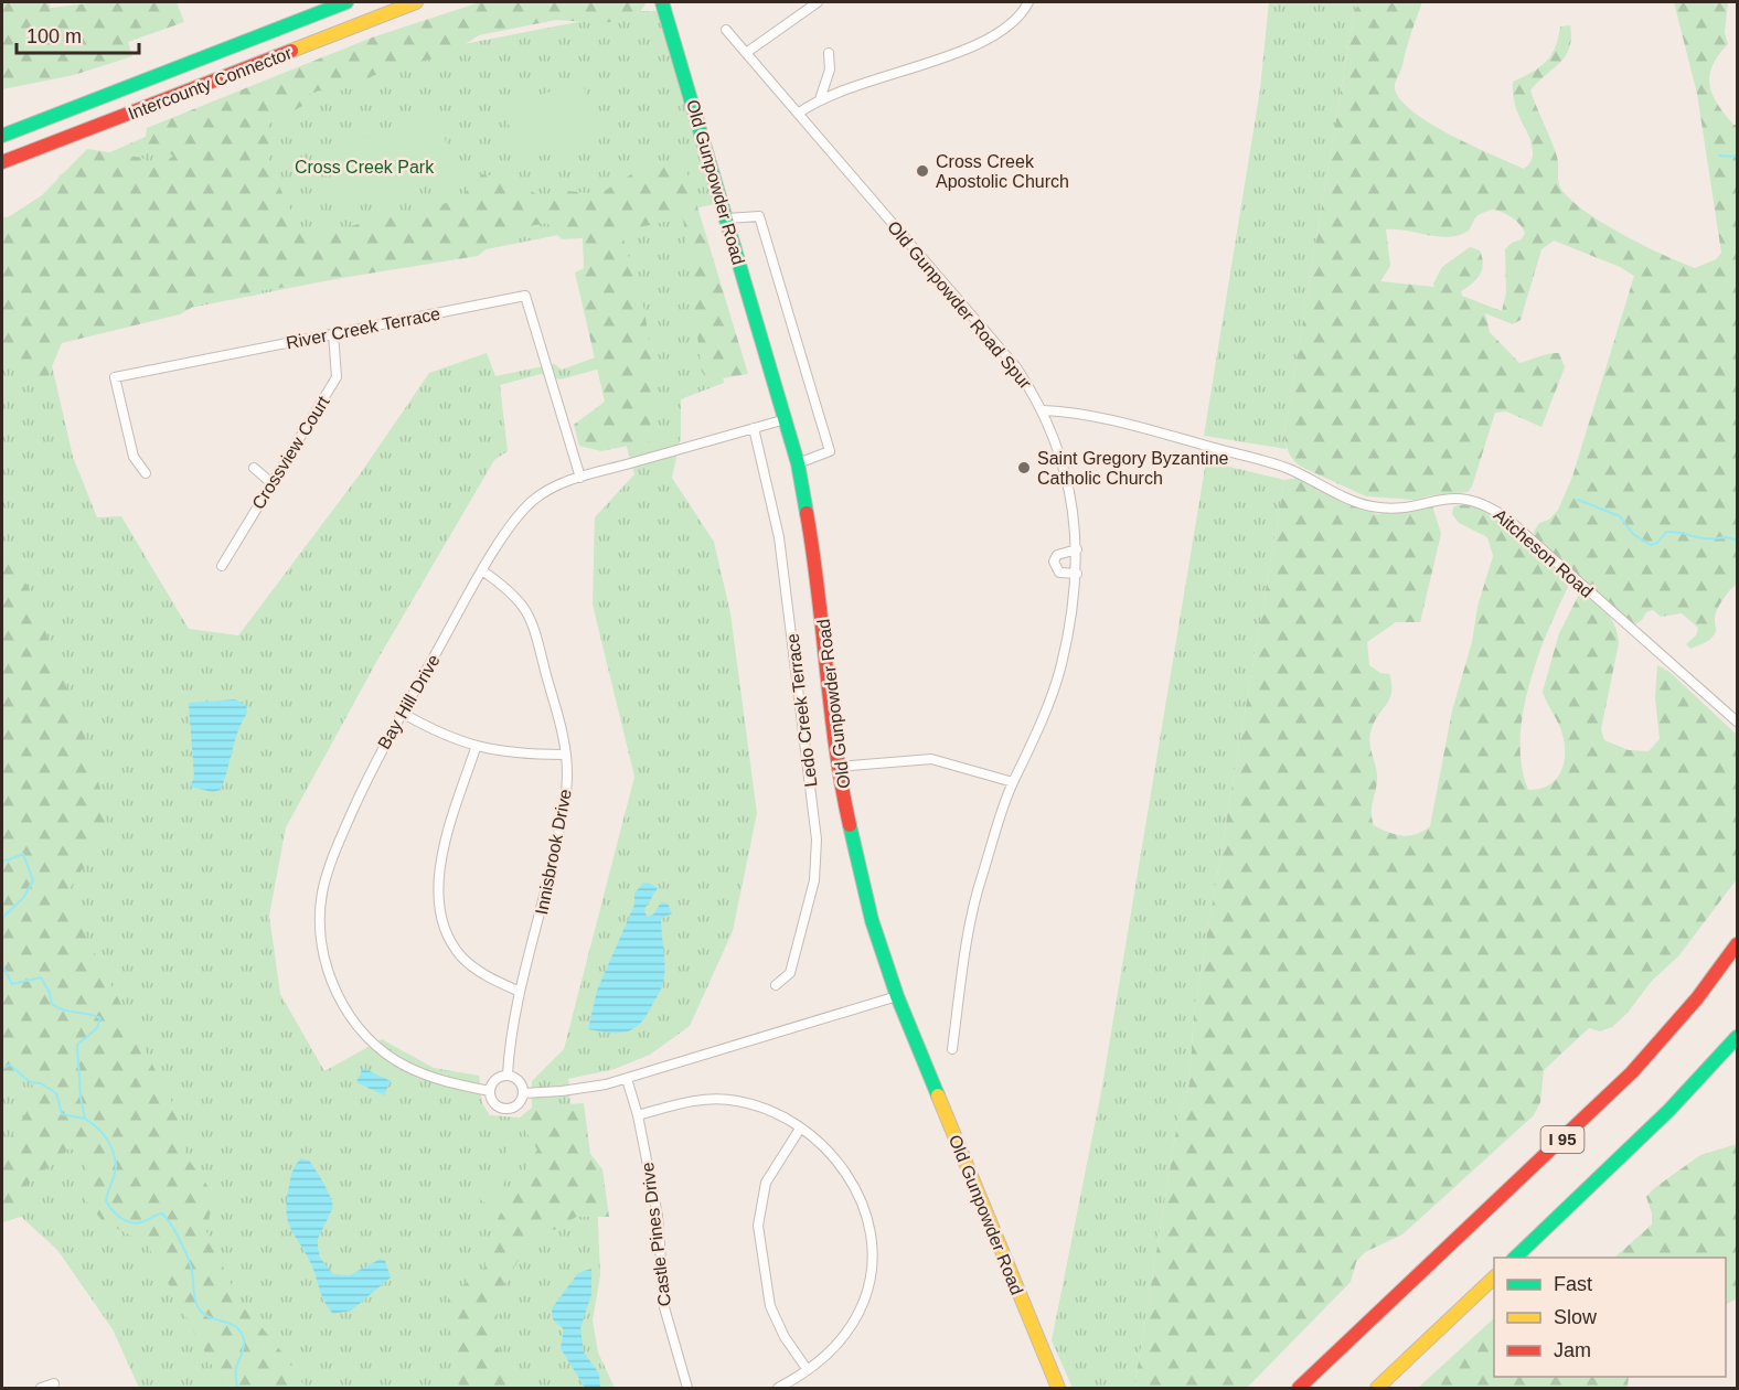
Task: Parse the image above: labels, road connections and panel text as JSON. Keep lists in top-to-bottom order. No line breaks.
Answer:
{"streets":{"main road":["Intercounty Connector","Old Gunpowder Road","I 95"],"street":["Old Gunpowder Road Spur","River Creek Terrace","Crossview Court","Aitcheson Road","Bay Hill Drive","Ledo Creek Terrace","Innisbrook Drive","Castle Pines Drive"]},"crossings":[["Old Gunpowder Road","Bay Hill Drive"],["Old Gunpowder Road Spur","Aitcheson Road"],["River Creek Terrace","Crossview Court"],["River Creek Terrace","Bay Hill Drive"],["Bay Hill Drive","Ledo Creek Terrace"],["Bay Hill Drive","Innisbrook Drive"]],"parks":["Cross Creek Park"],"places":["Cross Creek Apostolic Church","Saint Gregory Byzantine Catholic Church"],"legend":["Fast","Slow","Jam"],"scale_bar":"100 m"}
